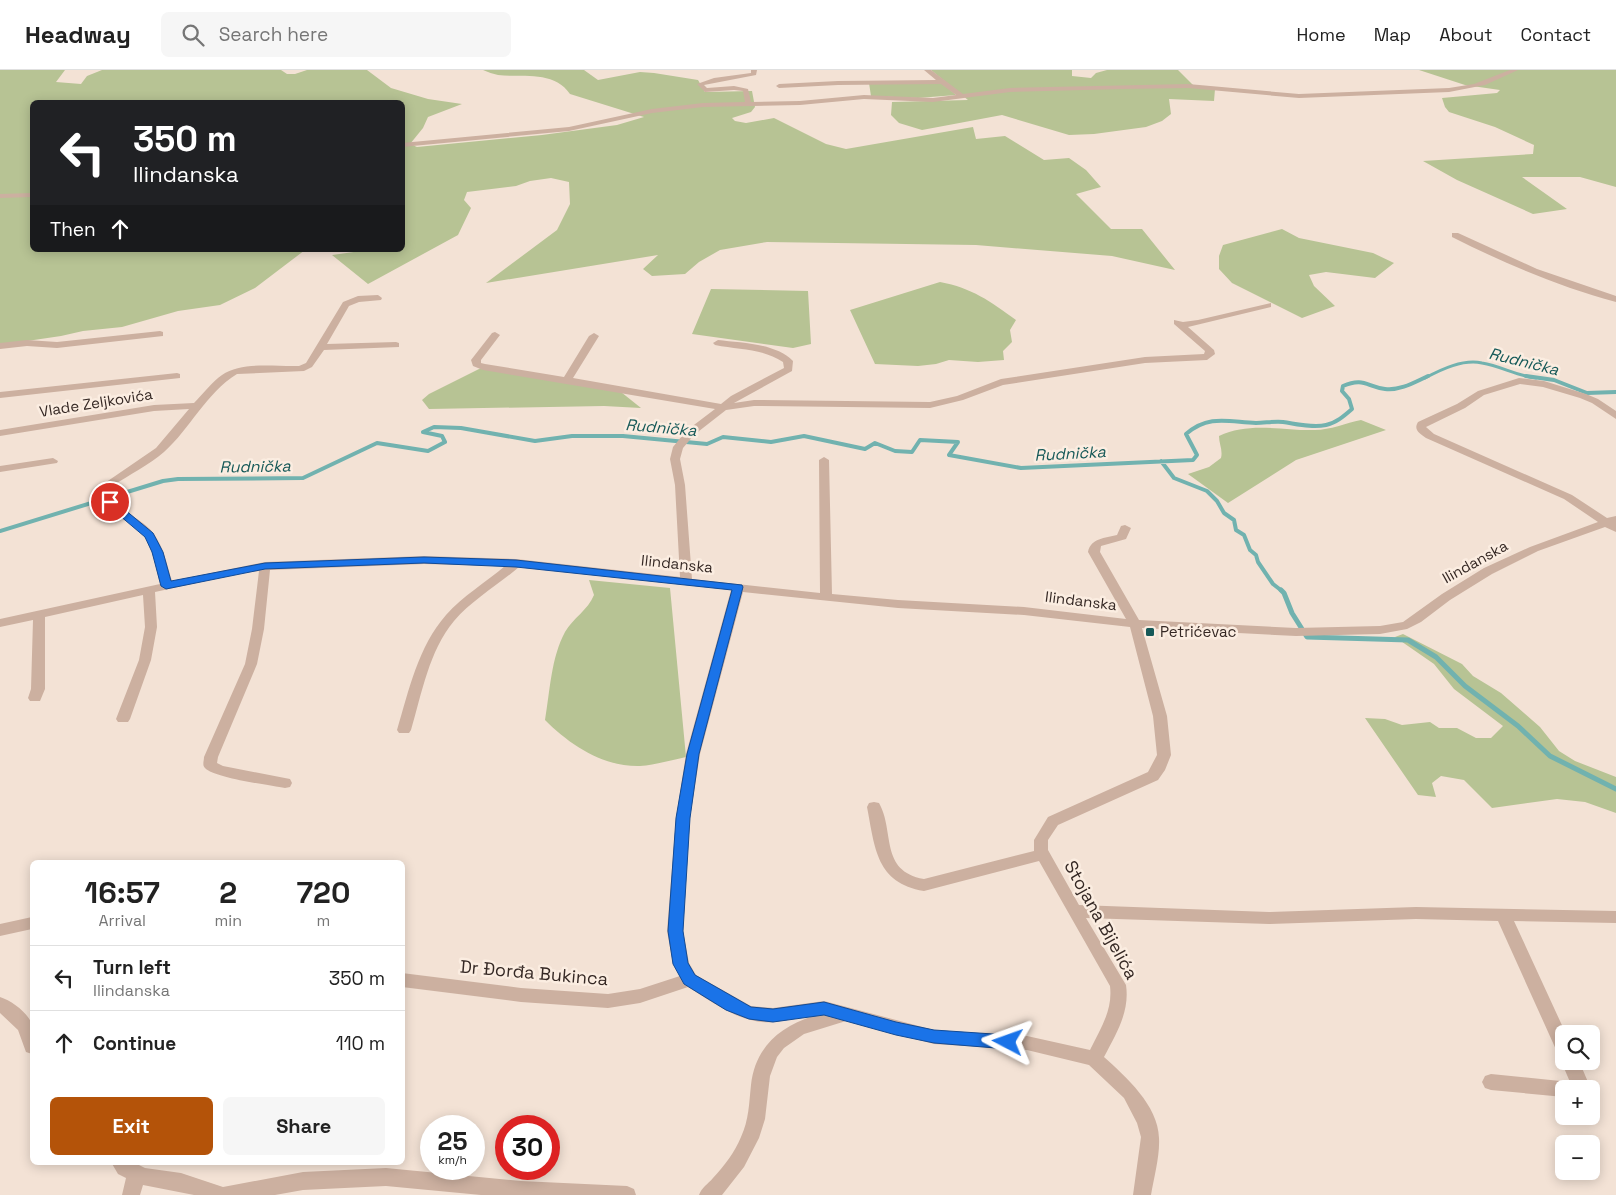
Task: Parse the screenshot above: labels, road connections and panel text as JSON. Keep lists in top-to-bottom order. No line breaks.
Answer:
{"streets":{"street":["Vlade Zeljkovića","Ilindanska","Stojana Bijelića","Dr Đorđa Bukinca"]},"crossings":[["Ilindanska","Stojana Bijelića"]],"water":["Rudnička"],"places":{"transit":["Petrićevac"]},"page":{"header":"Headway","search":"Search here","nav":["Home","Map","About","Contact"],"turn":["350 m","Ilindanska"],"then":"Then","eta":["16:57","Arrival","2","min","720","m"],"list":[{"name":"Turn left","note":"Ilindanska","value":"350 m"},{"name":"Continue","value":"110 m"}],"map_buttons":["+","−"],"buttons":["Exit","Share"],"speed":"25 km/h","limit":"30"}}
